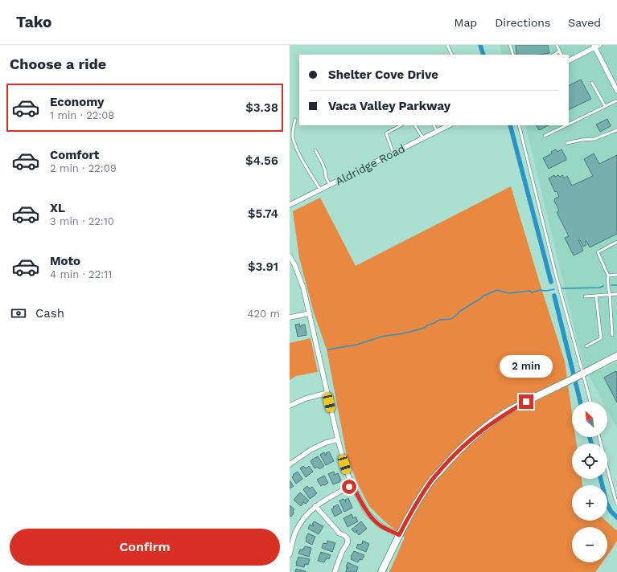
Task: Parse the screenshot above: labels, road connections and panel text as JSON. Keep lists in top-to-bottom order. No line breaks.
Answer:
{"streets":{"street":["Aldridge Road"]},"north":"top left","page":{"header":"Tako","nav":["Map","Directions","Saved"],"heading":"Choose a ride","banner":["Shelter Cove Drive","Vaca Valley Parkway"],"list":[{"name":"Economy","note":"1 min · 22:08","value":"$3.38"},{"name":"Comfort","note":"2 min · 22:09","value":"$4.56"},{"name":"XL","note":"3 min · 22:10","value":"$5.74"},{"name":"Moto","note":"4 min · 22:11","value":"$3.91"}],"pay":["Cash","420 m"],"bubble":"2 min","map_buttons":["+","−"],"buttons":"Confirm"}}
